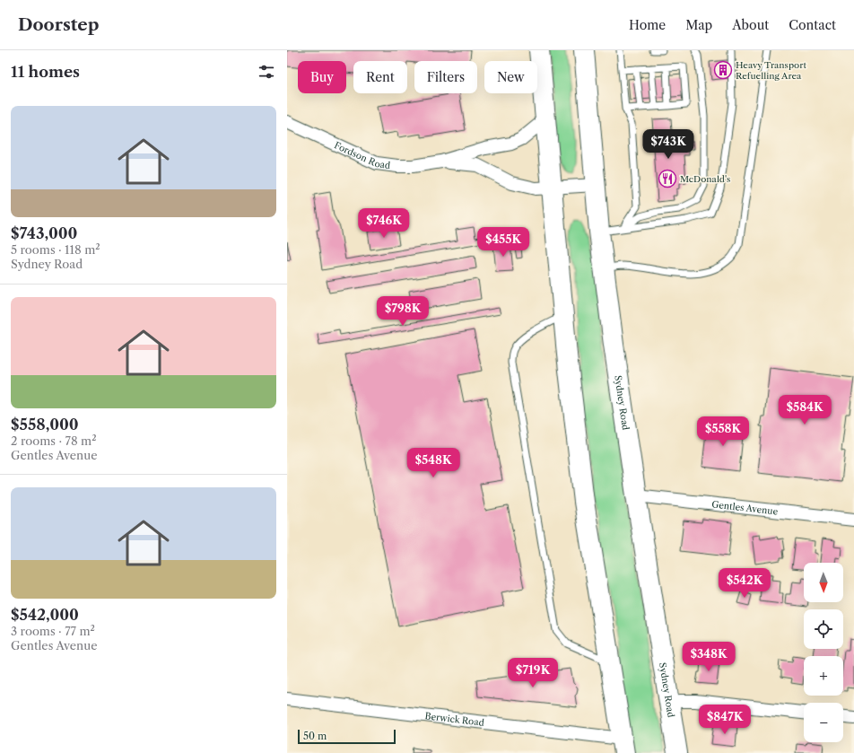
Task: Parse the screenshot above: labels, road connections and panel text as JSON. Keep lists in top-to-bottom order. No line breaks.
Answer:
{"streets":{"highway":["Sydney Road"],"street":["Fordson Road","Gentles Avenue","Berwick Road"]},"crossings":[["Fordson Road","Sydney Road"],["Sydney Road","Gentles Avenue"]],"places":{"building":["Heavy Transport Refuelling Area"],"restaurant":["McDonald's"]},"scale_bar":"50 m","north":"bottom","page":{"header":"Doorstep","nav":["Home","Map","About","Contact"],"heading":"11 homes","chip":["Buy","Rent","Filters","New"],"list":[{"name":"$743,000","note":"5 rooms · 118 m² · Sydney Road"},{"name":"$558,000","note":"2 rooms · 78 m² · Gentles Avenue"},{"name":"$542,000","note":"3 rooms · 77 m² · Gentles Avenue"}],"price":["$743K","$746K","$455K","$798K","$584K","$558K","$548K","$542K","$348K","$719K","$847K"],"map_buttons":["+","−"],"scale":"50 m"}}
